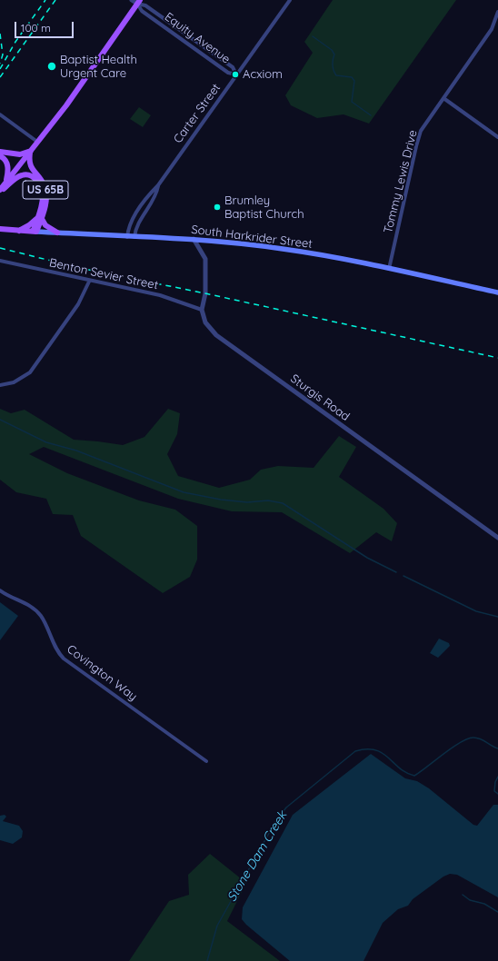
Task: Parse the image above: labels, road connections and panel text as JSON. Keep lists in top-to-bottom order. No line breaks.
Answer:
{"streets":{"main road":["US 65B","South Harkrider Street"],"street":["Equity Avenue","Carter Street","Tommy Lewis Drive","Benton Sevier Street","Sturgis Road","Covington Way"]},"crossings":[["Equity Avenue","Carter Street"],["Carter Street","South Harkrider Street"],["Tommy Lewis Drive","South Harkrider Street"],["Benton Sevier Street","Sturgis Road"]],"water":["Stone Dam Creek"],"places":["Baptist Health Urgent Care","Acxiom","Brumley Baptist Church"],"scale_bar":"100 m"}
